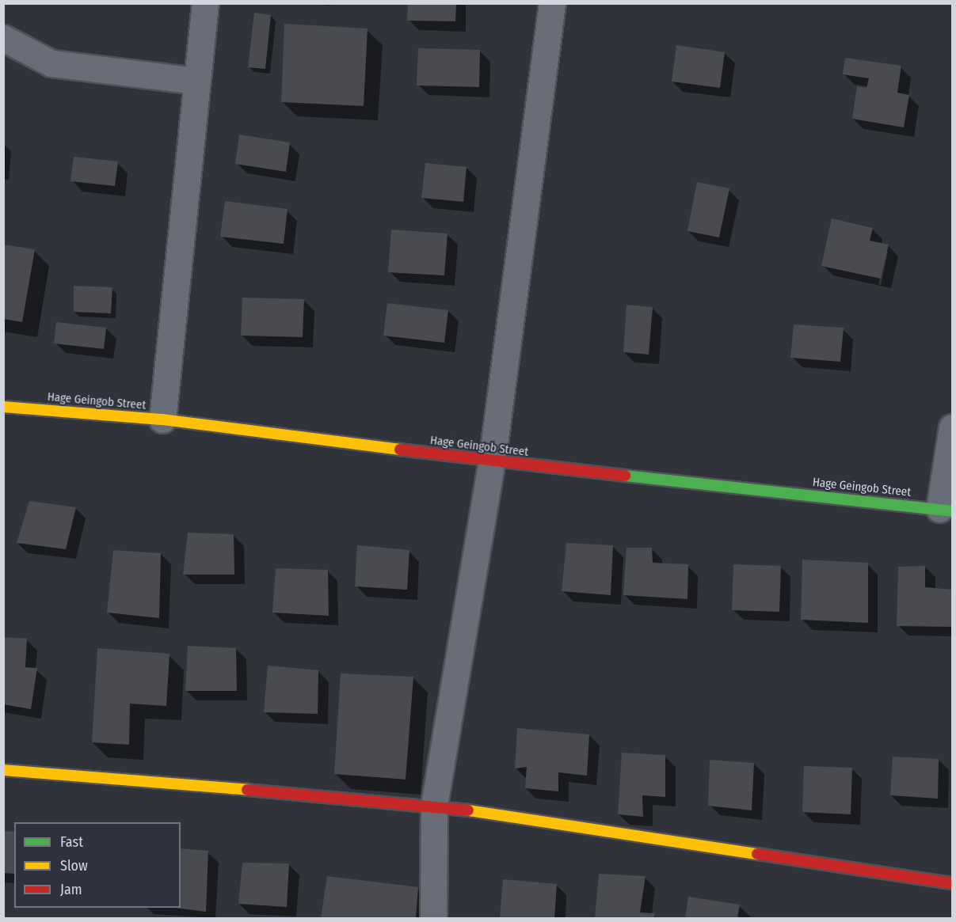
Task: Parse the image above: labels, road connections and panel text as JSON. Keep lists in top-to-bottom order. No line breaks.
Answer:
{"streets":{"street":["Hage Geingob Street"]},"legend":["Fast","Slow","Jam"]}
